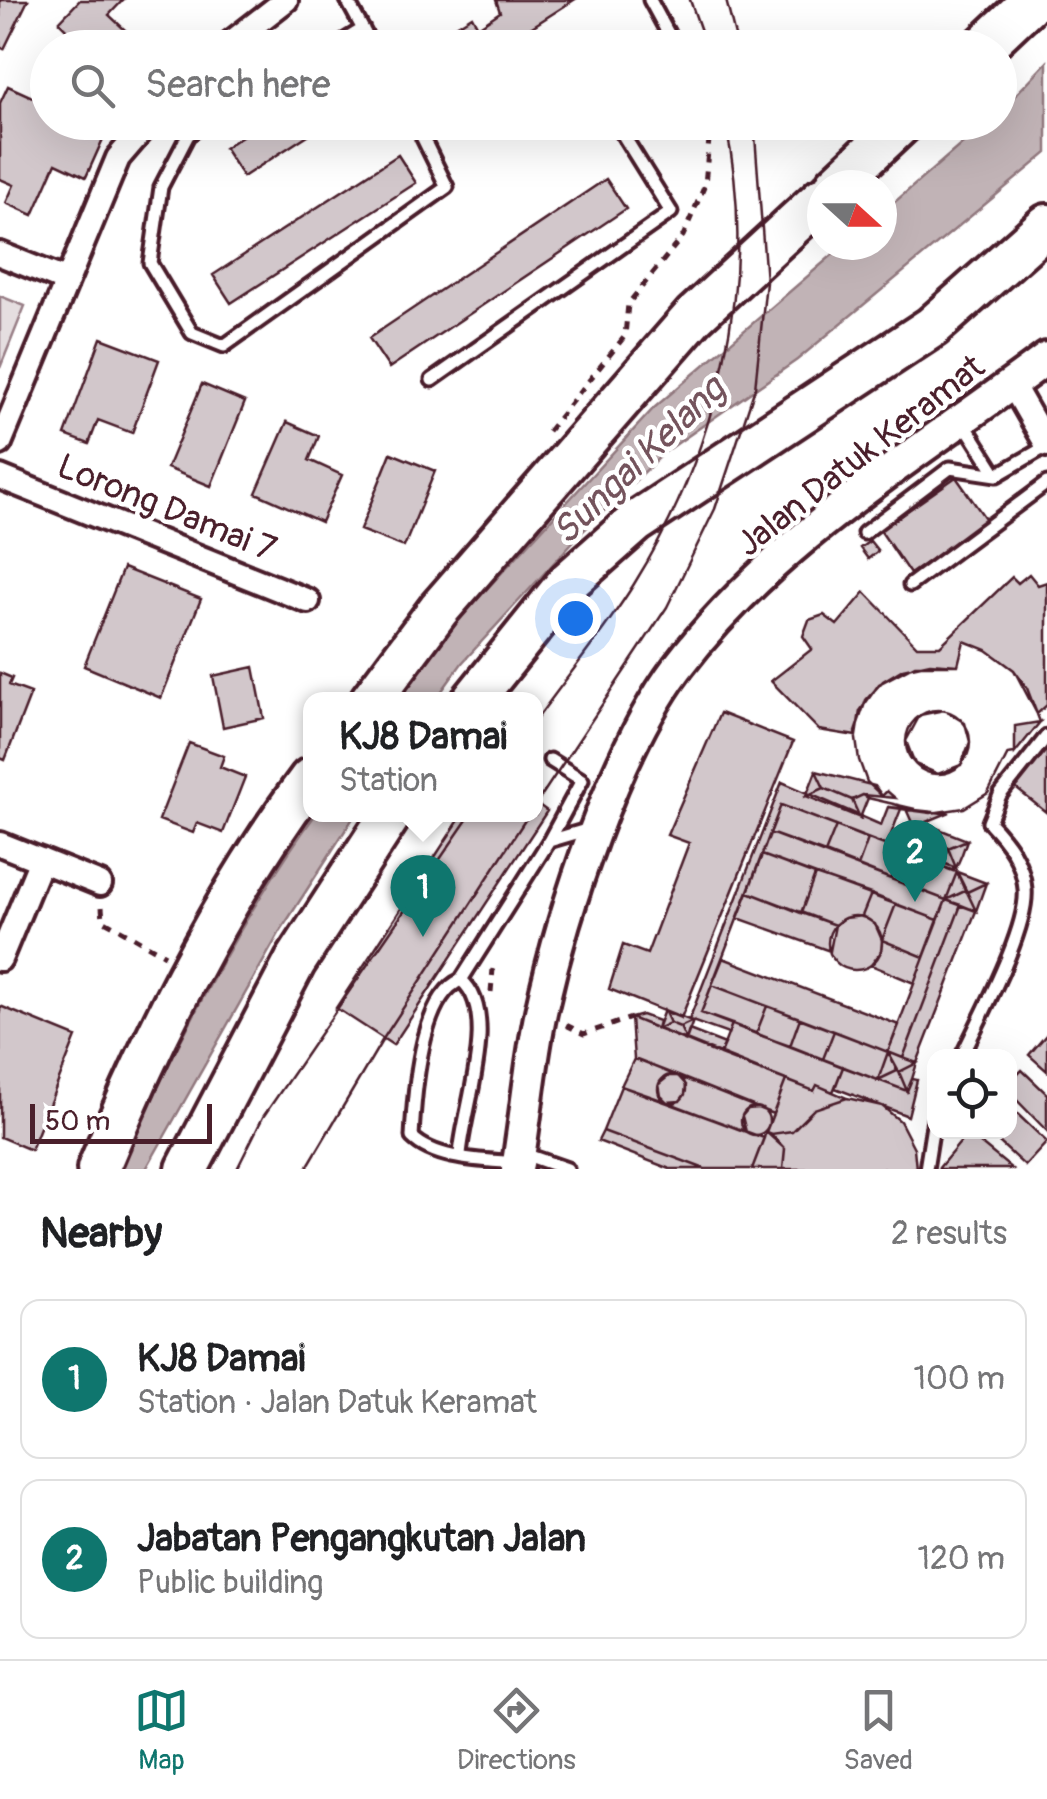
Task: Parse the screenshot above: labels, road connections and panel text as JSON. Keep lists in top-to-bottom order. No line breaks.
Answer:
{"streets":{"street":["Jalan Datuk Keramat","Lorong Damai 7"]},"water":["Sungai Kelang"],"scale_bar":"50 m","north":"right","page":{"search":"Search here","popup":["KJ8 Damai","Station"],"pins":["2","1"],"scale":"50 m","heading":["Nearby","2 results"],"list":[{"mark":"1","name":"KJ8 Damai","note":"Station · Jalan Datuk Keramat","value":"100 m"},{"mark":"2","name":"Jabatan Pengangkutan Jalan","note":"Public building","value":"120 m"}],"nav":["Map","Directions","Saved"]}}
